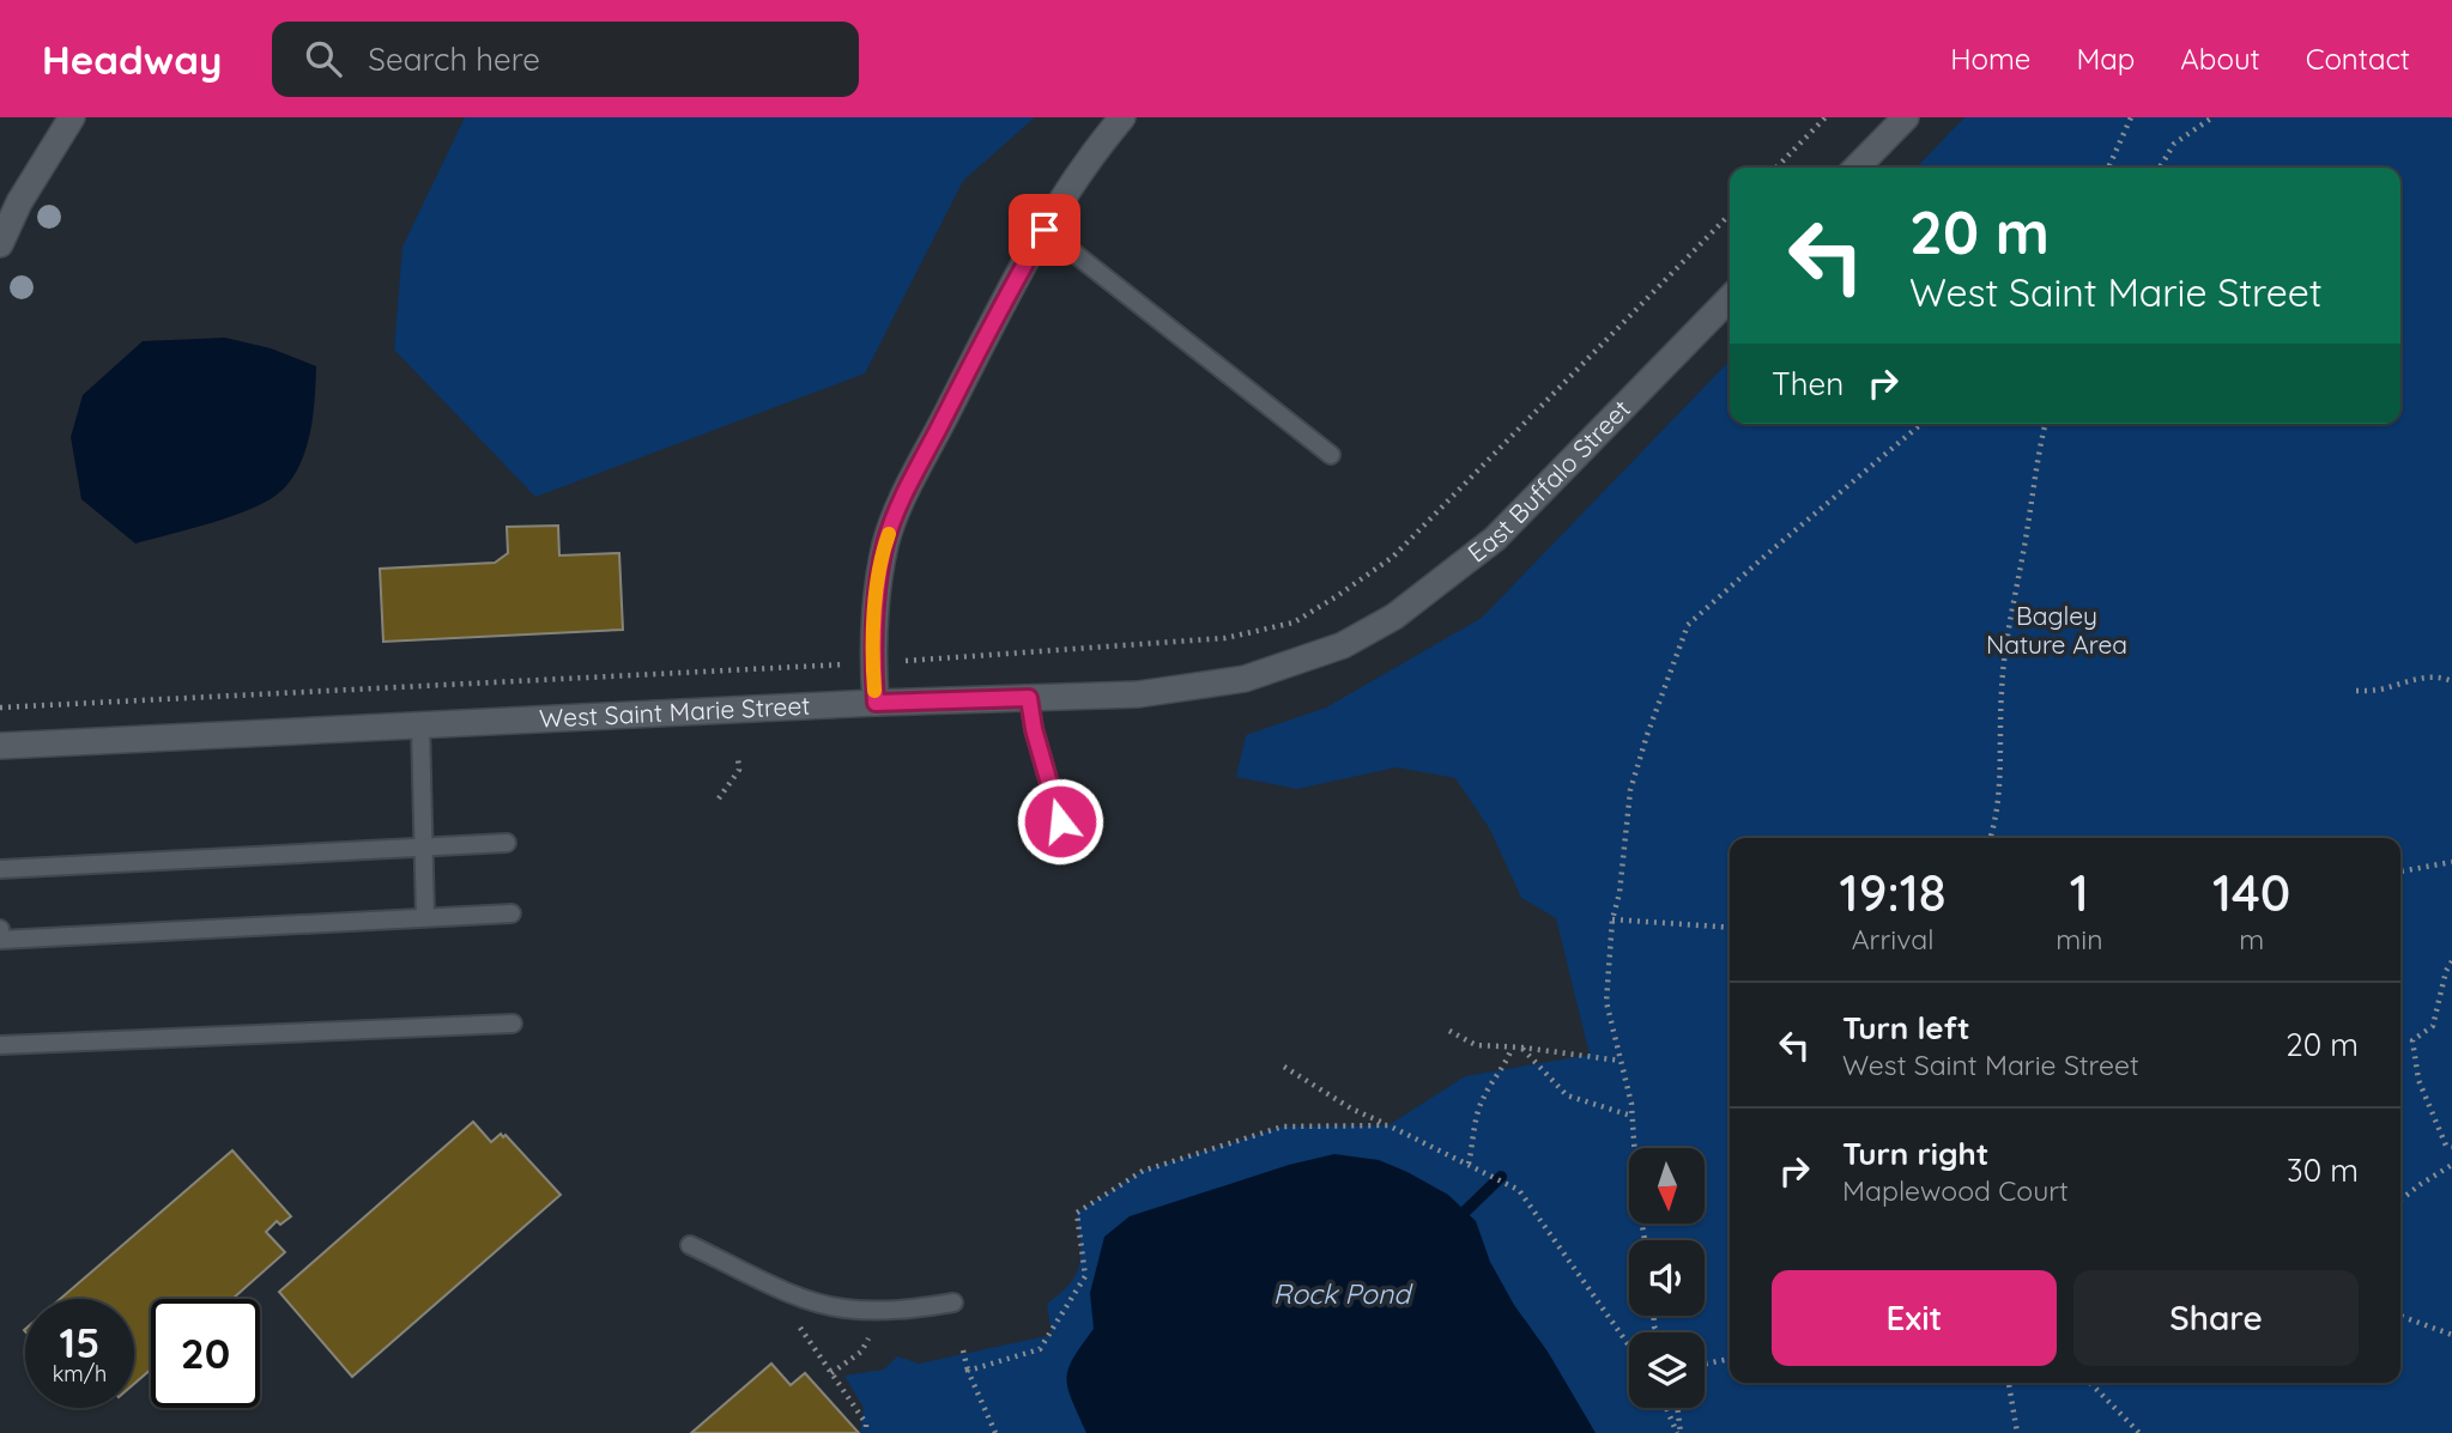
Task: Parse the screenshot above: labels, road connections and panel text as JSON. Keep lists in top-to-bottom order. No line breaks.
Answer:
{"streets":{"street":["East Buffalo Street","West Saint Marie Street"]},"crossings":[["East Buffalo Street","West Saint Marie Street"]],"water":["Rock Pond"],"parks":["Bagley Nature Area"],"north":"bottom","page":{"header":"Headway","search":"Search here","nav":["Home","Map","About","Contact"],"turn":["20 m","West Saint Marie Street"],"then":"Then","eta":["19:18","Arrival","1","min","140","m"],"list":[{"name":"Turn left","note":"West Saint Marie Street","value":"20 m"},{"name":"Turn right","note":"Maplewood Court","value":"30 m"}],"buttons":["Exit","Share"],"speed":"15 km/h","limit":"20"}}
